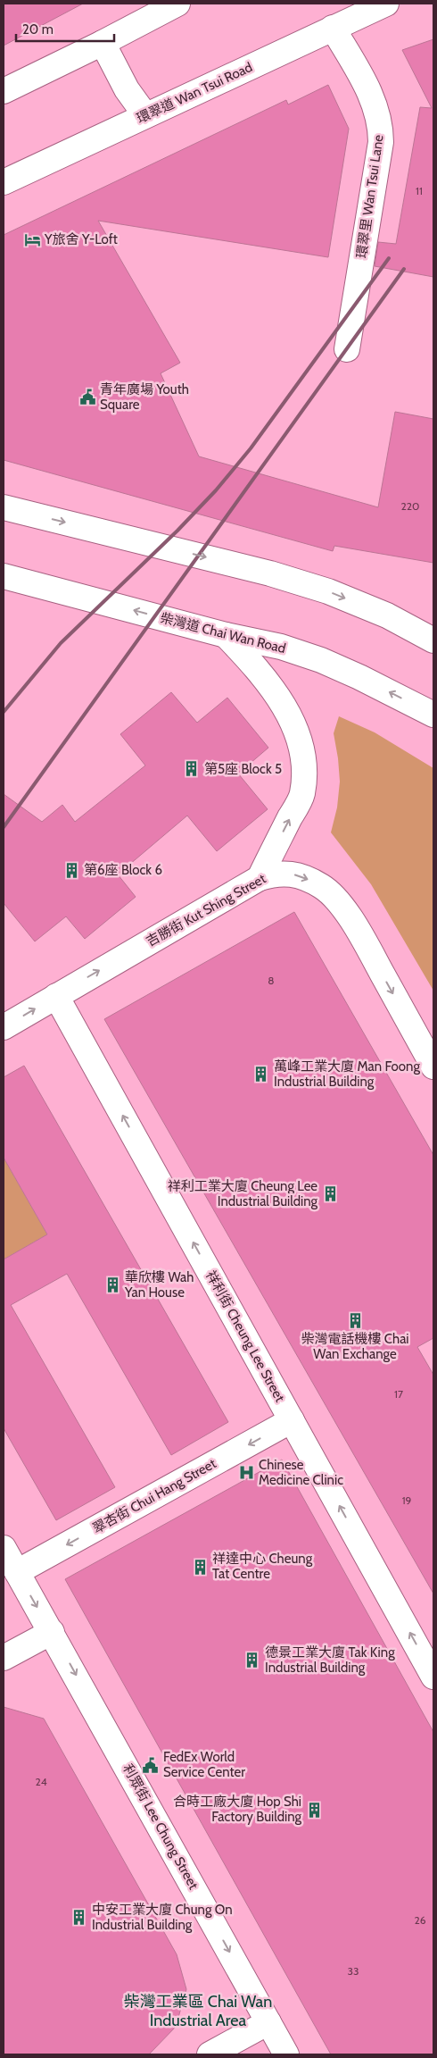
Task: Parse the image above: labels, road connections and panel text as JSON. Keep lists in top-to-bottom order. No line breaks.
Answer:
{"streets":{"street":["環翠道 Wan Tsui Road","環翠里 Wan Tsui Lane","柴灣道 Chai Wan Road","吉勝街 Kut Shing Street","祥利街 Cheung Lee Street","翠杏街 Chui Hang Street","利眾街 Lee Chung Street"]},"crossings":[["環翠道 Wan Tsui Road","環翠里 Wan Tsui Lane"],["吉勝街 Kut Shing Street","祥利街 Cheung Lee Street"],["祥利街 Cheung Lee Street","翠杏街 Chui Hang Street"],["翠杏街 Chui Hang Street","利眾街 Lee Chung Street"]],"one_way":["祥利街 Cheung Lee Street","翠杏街 Chui Hang Street","利眾街 Lee Chung Street"],"districts":["柴灣工業區 Chai Wan Industrial Area"],"places":{"hotel":["Y旅舍 Y-Loft"],"public building":["青年廣場 Youth Square","FedEx World Service Center"],"building":["第5座 Block 5","第6座 Block 6","萬峰工業大廈 Man Foong Industrial Building","祥利工業大廈 Cheung Lee Industrial Building","華欣樓 Wah Yan House","柴灣電話機樓 Chai Wan Exchange","祥達中心 Cheung Tat Centre","德景工業大廈 Tak King Industrial Building","合時工廠大廈 Hop Shi Factory Building","中安工業大廈 Chung On Industrial Building"],"hospital":["Chinese Medicine Clinic"]},"house_numbers":["11","220","8","17","19","24","26","33"],"scale_bar":"20 m"}
